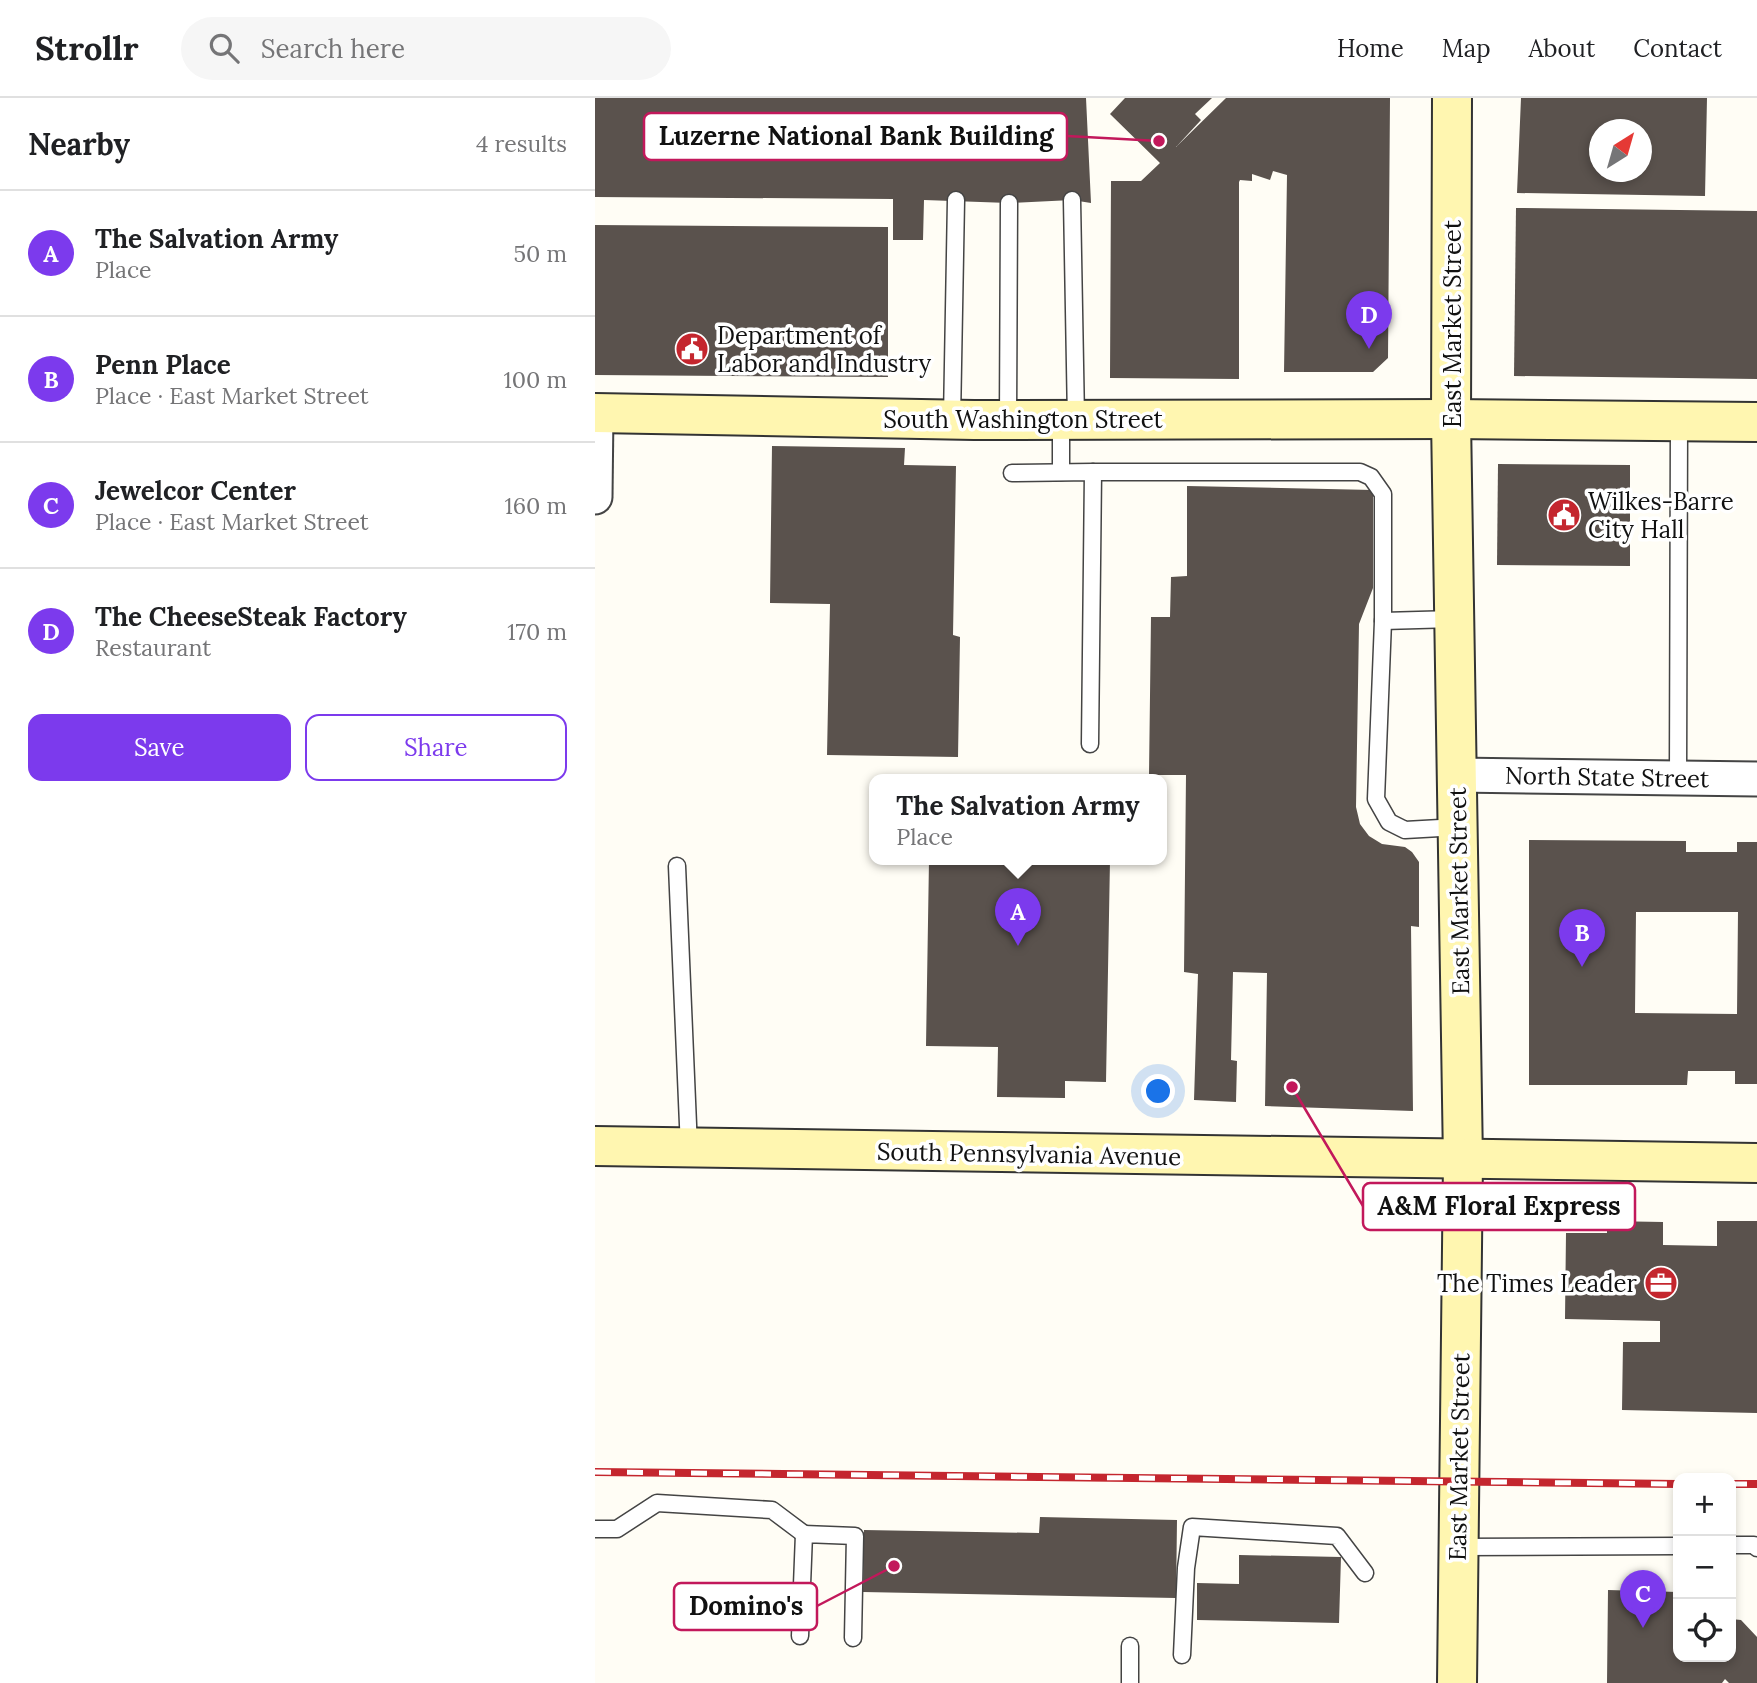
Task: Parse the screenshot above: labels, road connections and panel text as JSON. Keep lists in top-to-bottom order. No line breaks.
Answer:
{"streets":{"main road":["East Market Street","South Washington Street","South Pennsylvania Avenue"],"street":["North State Street"]},"crossings":[["East Market Street","South Washington Street"],["East Market Street","North State Street"],["East Market Street","South Pennsylvania Avenue"]],"places":{"other":["Luzerne National Bank Building","A&M Floral Express","Domino's"],"public building":["Department of Labor and Industry","Wilkes-Barre City Hall"],"office":["The Times Leader"]},"north":"top right","page":{"header":"Strollr","search":"Search here","nav":["Home","Map","About","Contact"],"heading":["Nearby","4 results"],"list":[{"mark":"A","name":"The Salvation Army","note":"Place","value":"50 m"},{"mark":"B","name":"Penn Place","note":"Place · East Market Street","value":"100 m"},{"mark":"C","name":"Jewelcor Center","note":"Place · East Market Street","value":"160 m"},{"mark":"D","name":"The CheeseSteak Factory","note":"Restaurant","value":"170 m"}],"pins":["D","A","B","C"],"buttons":["Save","Share"],"popup":["The Salvation Army","Place"],"map_buttons":["+","−"]}}
